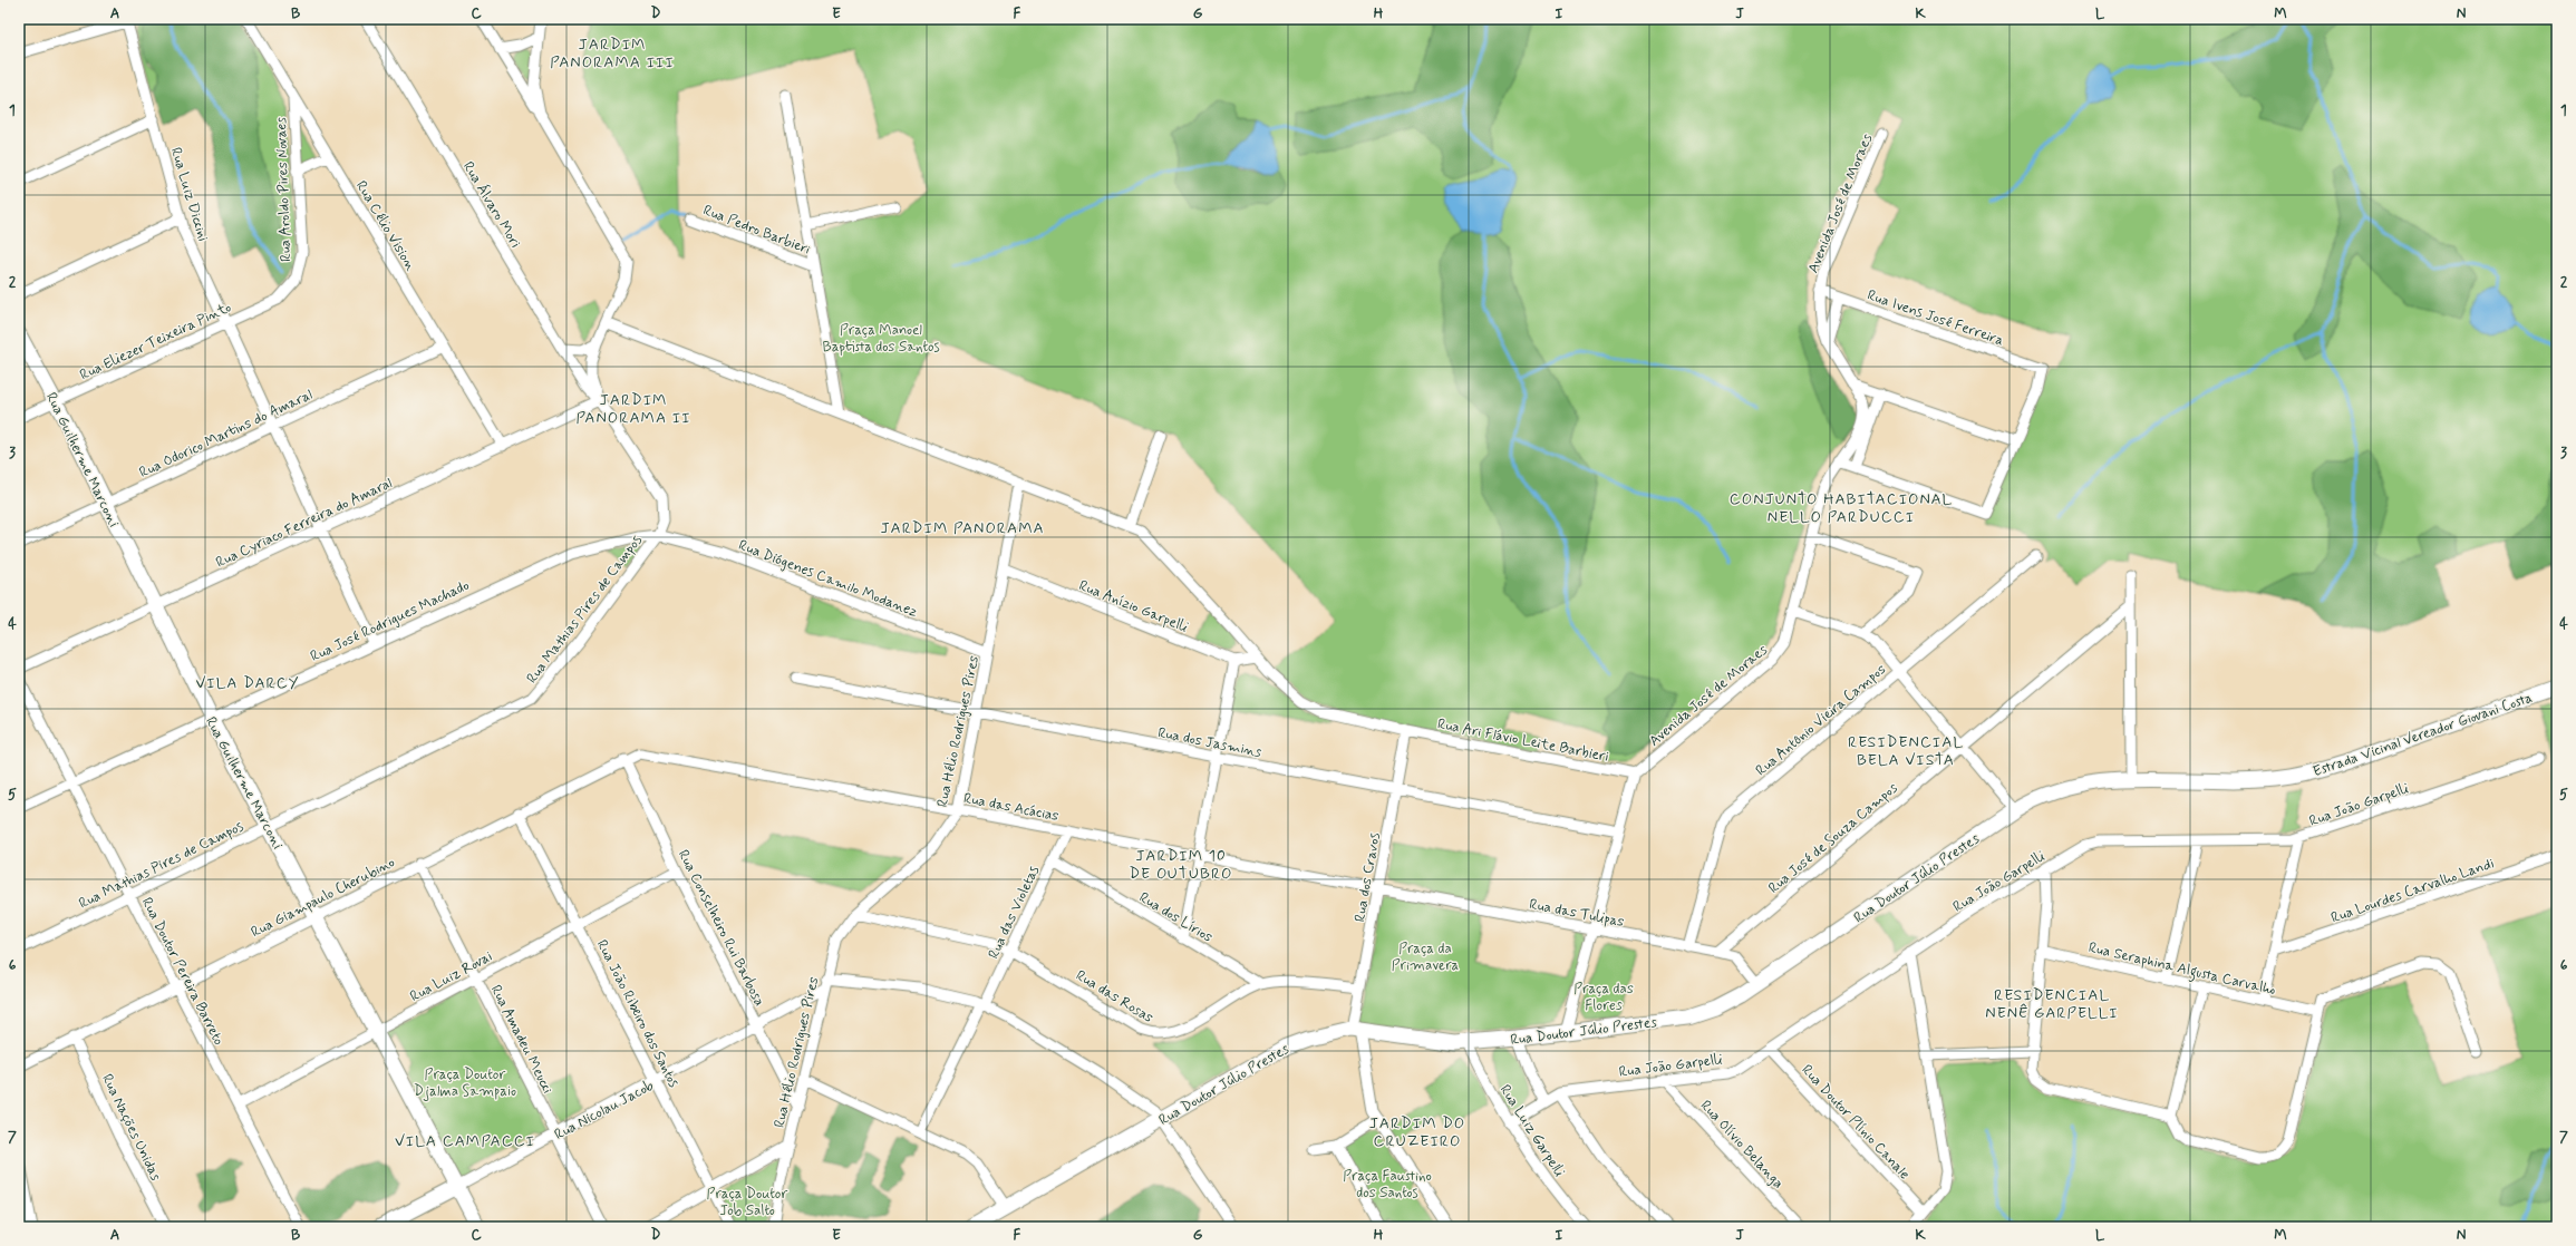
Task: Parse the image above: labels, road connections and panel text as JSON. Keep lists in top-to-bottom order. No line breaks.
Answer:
{"streets":{"street":["Rua Aroldo Pires Novaes","Rua Luiz Diccini","Avenida José de Moraes","Rua Álvaro Mori","Rua Célio Vision","Rua Pedro Barbieri","Rua Ivens José Ferreira","Rua Eliezer Teixeira Pinto","Rua Odorico Martins do Amaral","Rua Guilherme Marconi","Rua Cyriaco Ferreira do Amaral","Rua Diógenes Camilo Modanez","Rua Anízio Garpelli","Rua Mathias Pires de Campos","Rua José Rodrigues Machado","Rua Antônio Vieira Campos","Rua Hélio Rodrigues Pires","Estrada Vicinal Vereador Giovani Costa","Rua Ari Flávio Leite Barbieri","Rua dos Jasmins","Rua João Garpelli","Rua das Acácias","Rua José de Souza Campos","Rua dos Cravos","Rua Doutor Júlio Prestes","Rua Lourdes Carvalho Landi","Rua Giampaulo Cherubino","Rua das Violetas","Rua das Tulipas","Rua dos Lírios","Rua Conselheiro Rui Barbosa","Rua Seraphina Algusta Carvalho","Rua Doutor Pereira Barreto","Rua Luiz Rovai","Rua das Rosas","Rua João Ribeiro dos Santos","Rua Amadeu Meucci","Rua Nicolau Jacob","Rua Doutor Plínio Canale","Rua Nações Unidas","Rua Luiz Garpelli","Rua Olívio Belanga"]},"crossings":[["Rua Aroldo Pires Novaes","Rua Célio Vision"],["Rua Aroldo Pires Novaes","Rua Eliezer Teixeira Pinto"],["Rua Luiz Diccini","Rua Eliezer Teixeira Pinto"],["Rua Luiz Diccini","Rua Odorico Martins do Amaral"],["Rua Luiz Diccini","Rua Cyriaco Ferreira do Amaral"],["Rua Luiz Diccini","Rua José Rodrigues Machado"],["Avenida José de Moraes","Rua Ivens José Ferreira"],["Avenida José de Moraes","Rua Ari Flávio Leite Barbieri"],["Rua Álvaro Mori","Rua Cyriaco Ferreira do Amaral"],["Rua Álvaro Mori","Rua Mathias Pires de Campos"],["Rua Célio Vision","Rua Odorico Martins do Amaral"],["Rua Célio Vision","Rua Cyriaco Ferreira do Amaral"],["Rua Eliezer Teixeira Pinto","Rua Guilherme Marconi"],["Rua Odorico Martins do Amaral","Rua Guilherme Marconi"],["Rua Guilherme Marconi","Rua Cyriaco Ferreira do Amaral"],["Rua Guilherme Marconi","Rua Mathias Pires de Campos"],["Rua Guilherme Marconi","Rua José Rodrigues Machado"],["Rua Guilherme Marconi","Rua Giampaulo Cherubino"],["Rua Guilherme Marconi","Rua Luiz Rovai"],["Rua Guilherme Marconi","Rua Nicolau Jacob"],["Rua Cyriaco Ferreira do Amaral","Rua Mathias Pires de Campos"],["Rua Diógenes Camilo Modanez","Rua Mathias Pires de Campos"],["Rua Diógenes Camilo Modanez","Rua José Rodrigues Machado"],["Rua Diógenes Camilo Modanez","Rua Hélio Rodrigues Pires"],["Rua Anízio Garpelli","Rua Hélio Rodrigues Pires"],["Rua Mathias Pires de Campos","Rua José Rodrigues Machado"],["Rua Mathias Pires de Campos","Rua Ari Flávio Leite Barbieri"],["Rua Mathias Pires de Campos","Rua Doutor Pereira Barreto"],["Rua José Rodrigues Machado","Rua Doutor Pereira Barreto"],["Rua Antônio Vieira Campos","Rua das Tulipas"],["Rua Hélio Rodrigues Pires","Rua Ari Flávio Leite Barbieri"],["Rua Hélio Rodrigues Pires","Rua dos Jasmins"],["Rua Hélio Rodrigues Pires","Rua das Acácias"],["Rua Hélio Rodrigues Pires","Rua Conselheiro Rui Barbosa"],["Rua Hélio Rodrigues Pires","Rua das Rosas"],["Rua Hélio Rodrigues Pires","Rua Nicolau Jacob"],["Estrada Vicinal Vereador Giovani Costa","Rua Doutor Júlio Prestes"],["Rua Ari Flávio Leite Barbieri","Rua dos Cravos"],["Rua dos Jasmins","Rua dos Cravos"],["Rua João Garpelli","Rua Doutor Plínio Canale"],["Rua João Garpelli","Rua Luiz Garpelli"],["Rua João Garpelli","Rua Olívio Belanga"],["Rua das Acácias","Rua dos Cravos"],["Rua das Acácias","Rua Giampaulo Cherubino"],["Rua das Acácias","Rua das Violetas"],["Rua das Acácias","Rua das Tulipas"],["Rua José de Souza Campos","Rua das Tulipas"],["Rua dos Cravos","Rua Doutor Júlio Prestes"],["Rua dos Cravos","Rua das Tulipas"],["Rua dos Cravos","Rua das Rosas"],["Rua Doutor Júlio Prestes","Rua Luiz Garpelli"],["Rua Giampaulo Cherubino","Rua Conselheiro Rui Barbosa"],["Rua Giampaulo Cherubino","Rua Doutor Pereira Barreto"],["Rua Giampaulo Cherubino","Rua João Ribeiro dos Santos"],["Rua Giampaulo Cherubino","Rua Amadeu Meucci"],["Rua Giampaulo Cherubino","Rua Nações Unidas"],["Rua das Violetas","Rua dos Lírios"],["Rua das Violetas","Rua das Rosas"],["Rua dos Lírios","Rua das Rosas"],["Rua Conselheiro Rui Barbosa","Rua Luiz Rovai"],["Rua Conselheiro Rui Barbosa","Rua Nicolau Jacob"],["Rua Doutor Pereira Barreto","Rua Luiz Rovai"],["Rua Luiz Rovai","Rua João Ribeiro dos Santos"],["Rua Luiz Rovai","Rua Amadeu Meucci"],["Rua João Ribeiro dos Santos","Rua Nicolau Jacob"],["Rua Amadeu Meucci","Rua Nicolau Jacob"]],"districts":["JARDIM PANORAMA III","JARDIM PANORAMA II","CONJUNTO HABITACIONAL NELLO PARDUCCI","JARDIM PANORAMA","VILA DARCY","RESIDENCIAL BELA VISTA","JARDIM 10 DE OUTUBRO","RESIDENCIAL NENÊ GARPELLI","JARDIM DO CRUZEIRO","VILA CAMPACCI"],"parks":["Praça Manoel Baptista dos Santos","Praça da Primavera","Praça das Flores","Praça Doutor Djalma Sampaio","Praça Faustino dos Santos","Praça Doutor Job Salto"],"grid":{"columns":["A","B","C","D","E","F","G","H","I","J","K","L","M","N"],"rows":["1","2","3","4","5","6","7"]}}
